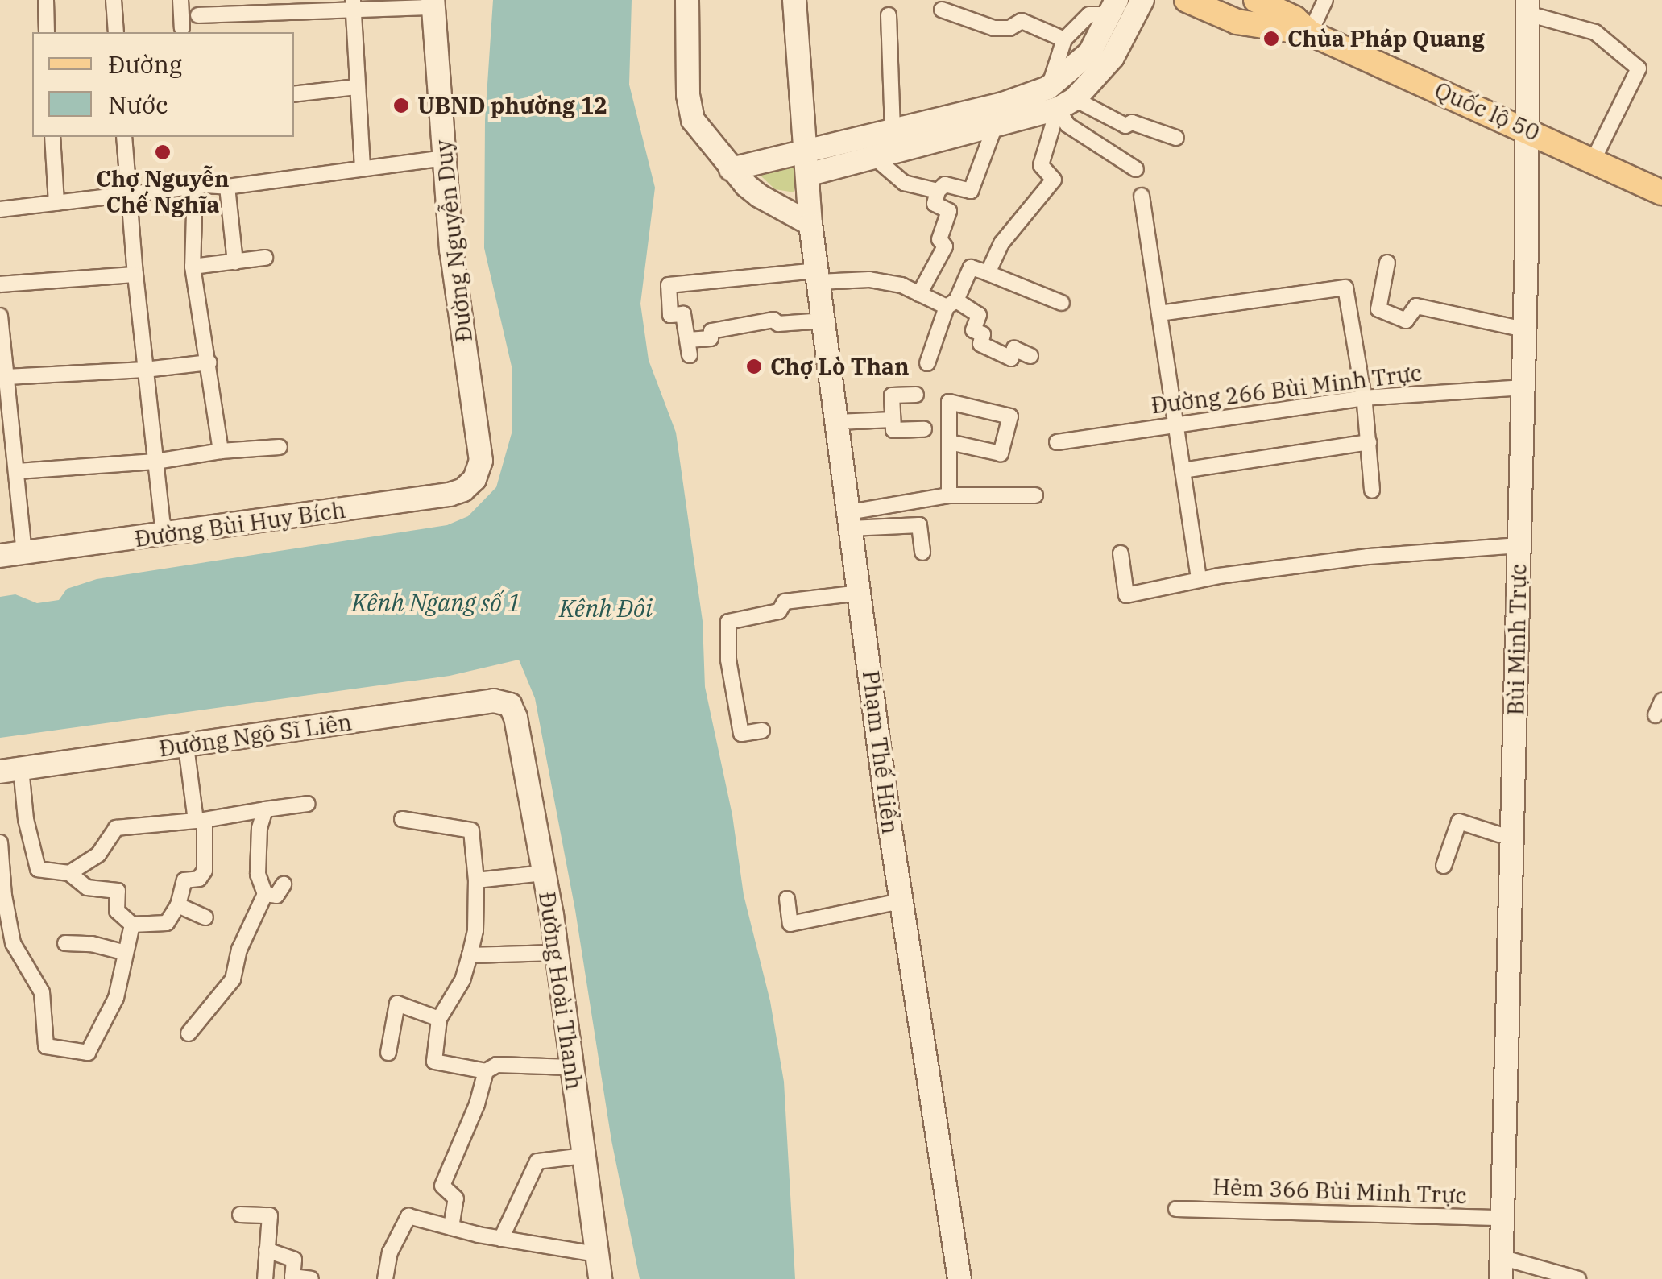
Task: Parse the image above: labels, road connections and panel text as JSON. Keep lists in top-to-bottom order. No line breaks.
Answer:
{"streets":{"main road":["Quốc lộ 50"],"street":["Đường Nguyễn Duy","Đường 266 Bùi Minh Trực","Đường Bùi Huy Bích","Bùi Minh Trực","Đường Ngô Sĩ Liên","Phạm Thế Hiển","Đường Hoài Thanh","Hẻm 366 Bùi Minh Trực"]},"crossings":[["Quốc lộ 50","Bùi Minh Trực"],["Đường Nguyễn Duy","Đường Bùi Huy Bích"],["Đường 266 Bùi Minh Trực","Bùi Minh Trực"],["Bùi Minh Trực","Hẻm 366 Bùi Minh Trực"],["Đường Ngô Sĩ Liên","Đường Hoài Thanh"]],"water":["Kênh Ngang số 1","Kênh Đôi"],"places":["Chùa Pháp Quang","UBND phường 12","Chợ Nguyễn Chế Nghĩa","Chợ Lò Than"],"legend":["Đường","Nước"]}
